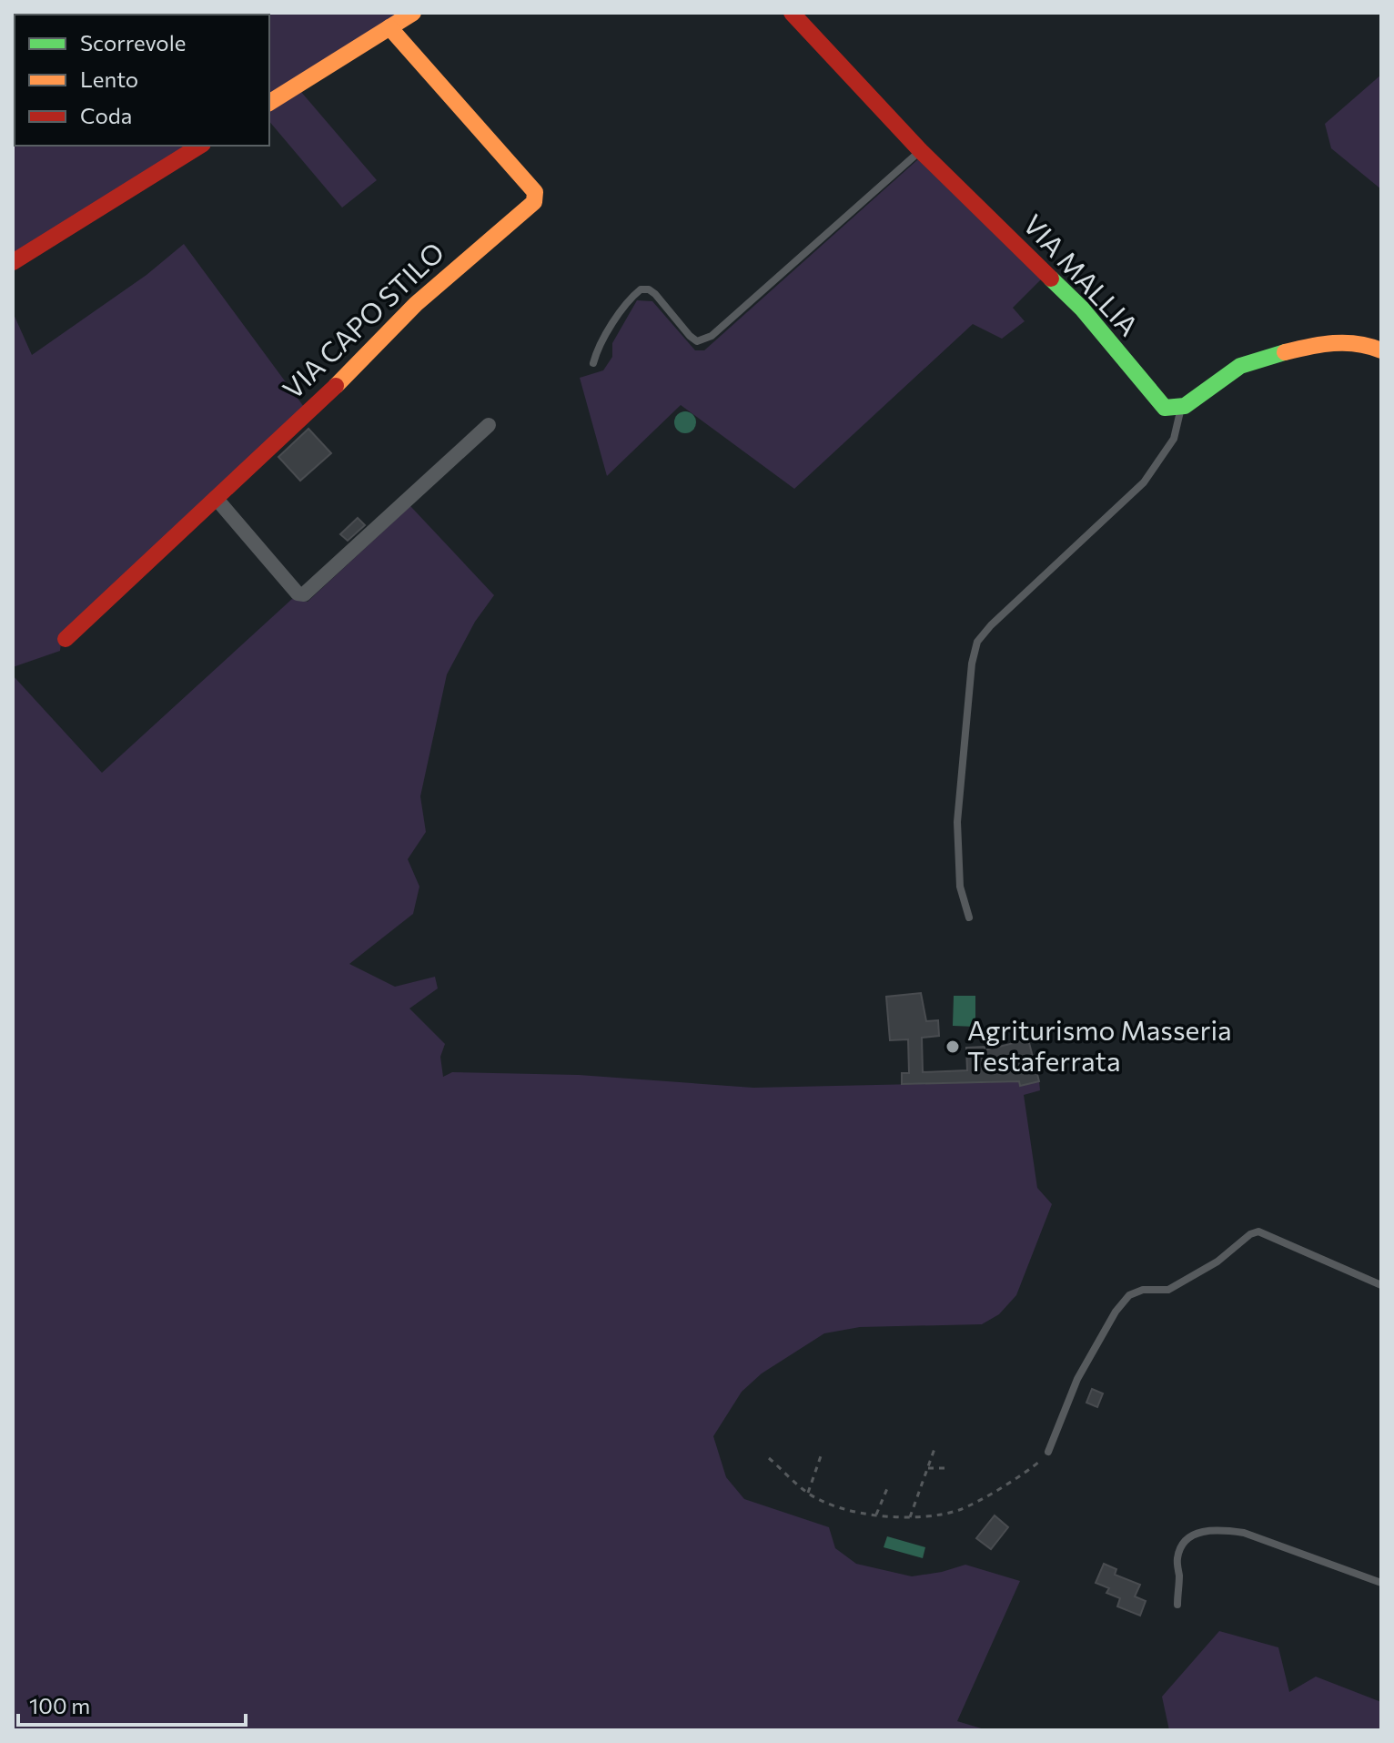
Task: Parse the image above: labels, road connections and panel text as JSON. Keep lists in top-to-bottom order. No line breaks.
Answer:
{"streets":{"street":["VIA MALLIA","VIA CAPO STILO"]},"places":["Agriturismo Masseria Testaferrata"],"legend":["Scorrevole","Lento","Coda"],"scale_bar":"100 m"}
